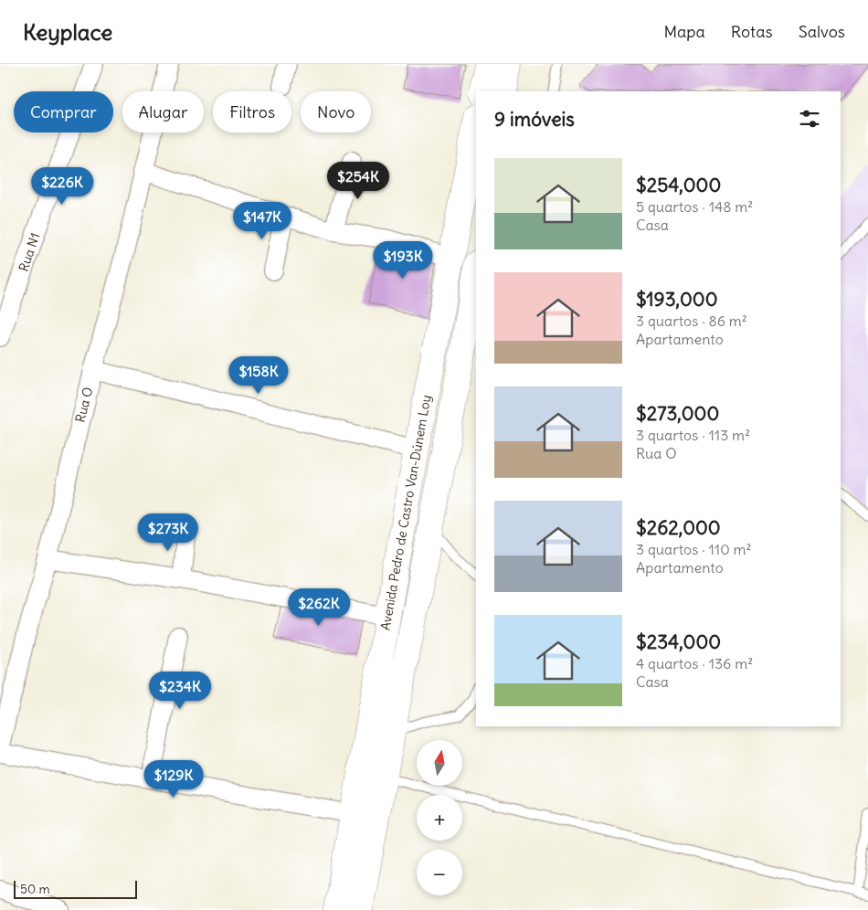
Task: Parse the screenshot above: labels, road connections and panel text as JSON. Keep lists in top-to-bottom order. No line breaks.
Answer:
{"streets":{"highway":["Avenida Pedro de Castro Van-Dúnem Loy"],"street":["Rua N1","Rua O"]},"scale_bar":"50 m","north":"top","page":{"header":"Keyplace","nav":["Mapa","Rotas","Salvos"],"chip":["Comprar","Alugar","Filtros","Novo"],"heading":"9 imóveis","list":[{"name":"$254,000","note":"5 quartos · 148 m² · Casa"},{"name":"$193,000","note":"3 quartos · 86 m² · Apartamento"},{"name":"$273,000","note":"3 quartos · 113 m² · Rua O"},{"name":"$262,000","note":"3 quartos · 110 m² · Apartamento"},{"name":"$234,000","note":"4 quartos · 136 m² · Casa"}],"price":["$254K","$226K","$147K","$193K","$158K","$273K","$262K","$234K","$129K"],"map_buttons":["+","−"],"scale":"50 m"}}
